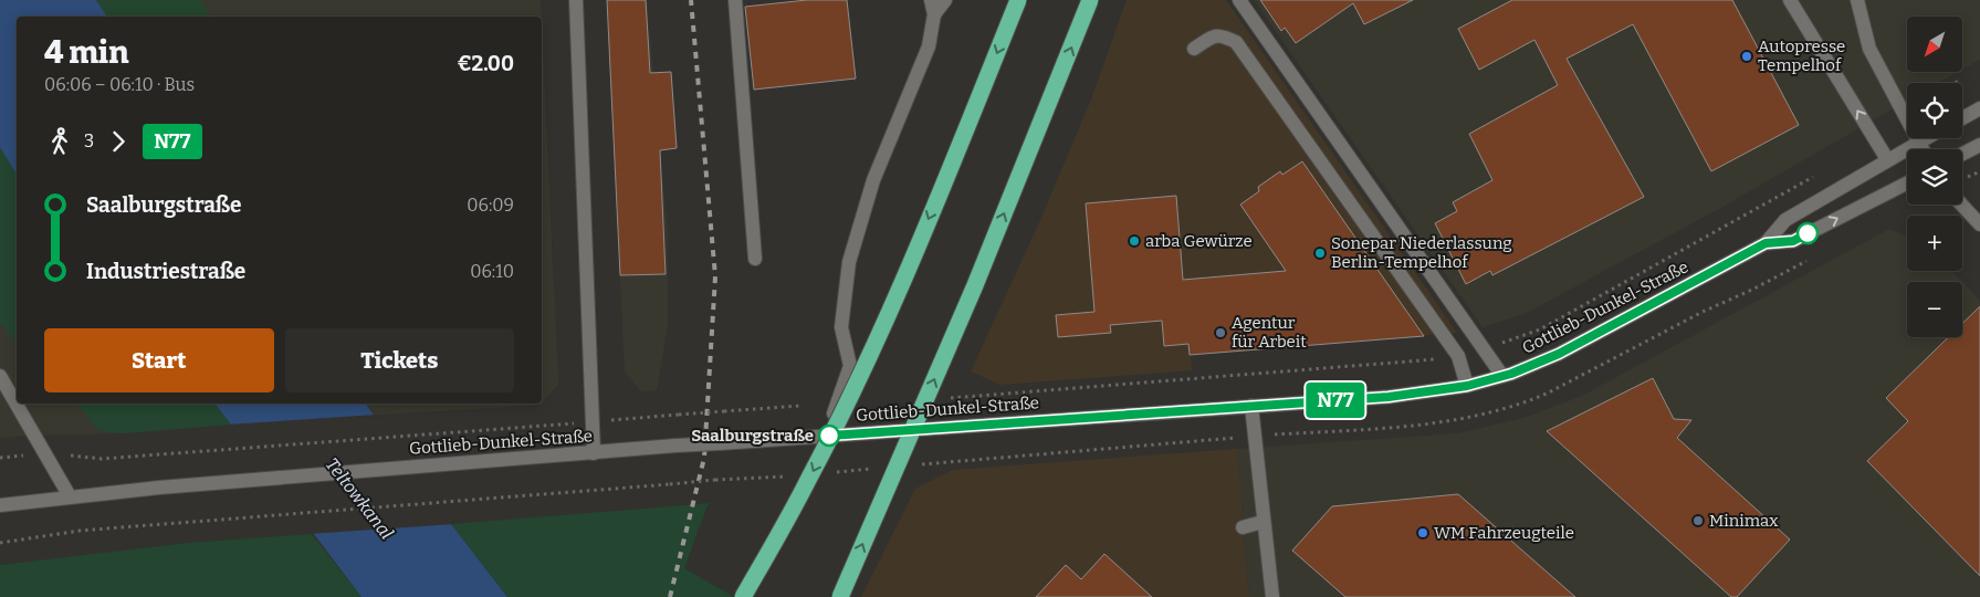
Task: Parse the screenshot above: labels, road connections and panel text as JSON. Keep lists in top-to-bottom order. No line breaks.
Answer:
{"streets":{"street":["Gottlieb-Dunkel-Straße"]},"water":["Teltowkanal"],"places":["Autopresse Tempelhof","arba Gewürze","Sonepar Niederlassung Berlin-Tempelhof","Agentur für Arbeit","Saalburgstraße","Minimax","WM Fahrzeugteile"],"lines":["bus line N77"],"north":"bottom left","page":{"on_map":"N77","map_buttons":["+","−"],"heading":["4 min","06:06 – 06:10 · Bus","€2.00"],"legs":["3","N77"],"list":[{"name":"Saalburgstraße","value":"06:09"},{"name":"Industriestraße","value":"06:10"}],"buttons":["Start","Tickets"]}}
